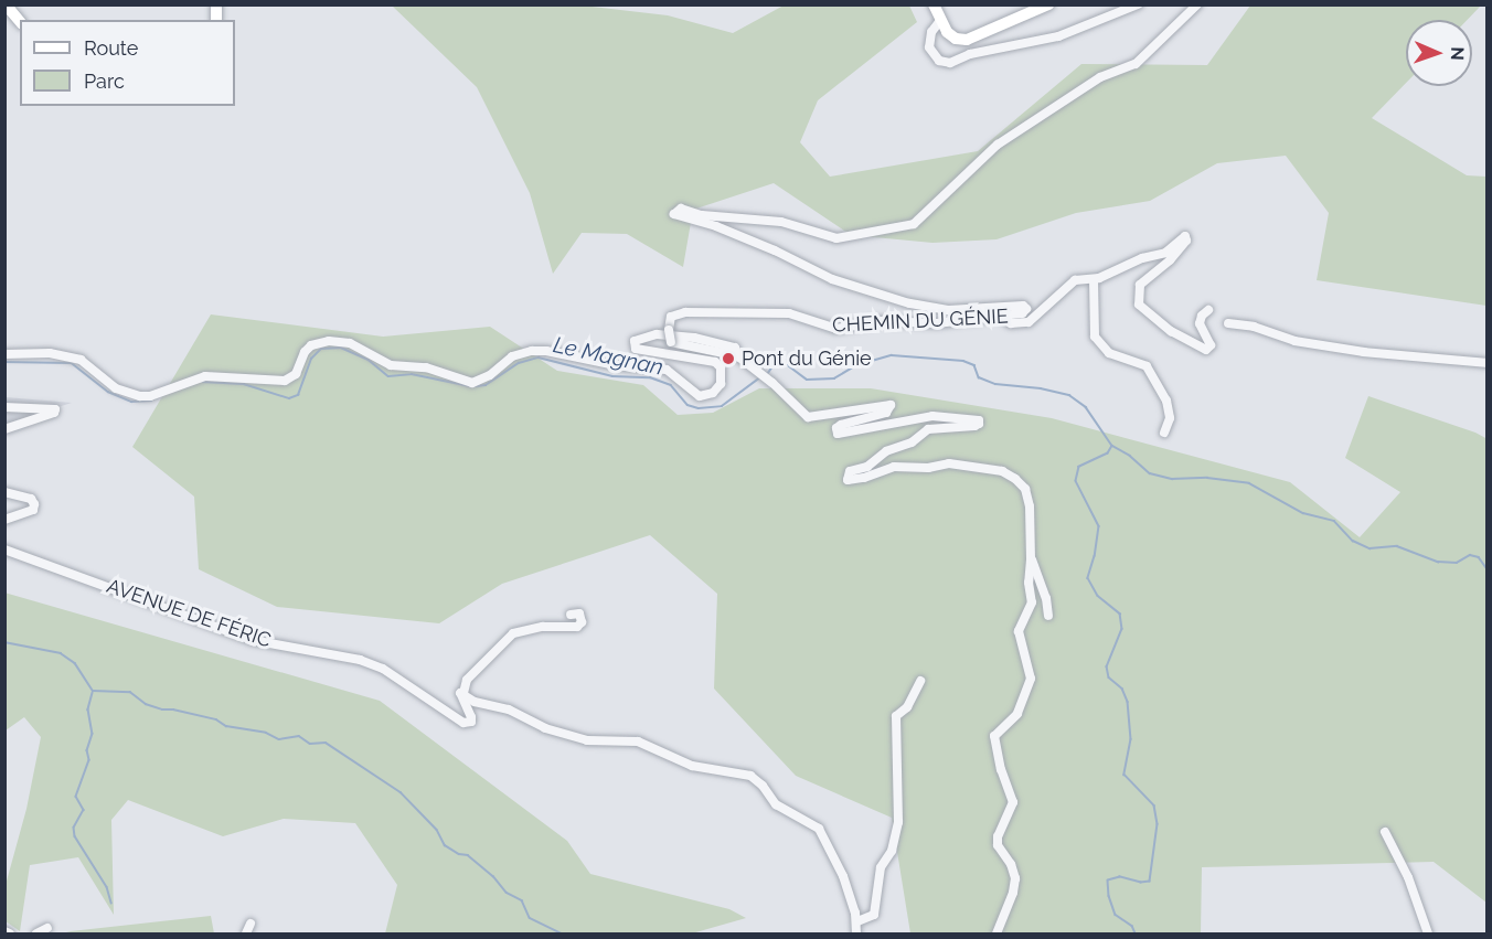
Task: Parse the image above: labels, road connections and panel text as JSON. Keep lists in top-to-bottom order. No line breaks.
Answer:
{"streets":{"street":["CHEMIN DU GÉNIE","AVENUE DE FÉRIC"]},"water":["Le Magnan"],"places":["Pont du Génie"],"legend":["Route","Parc"],"north":"right"}
